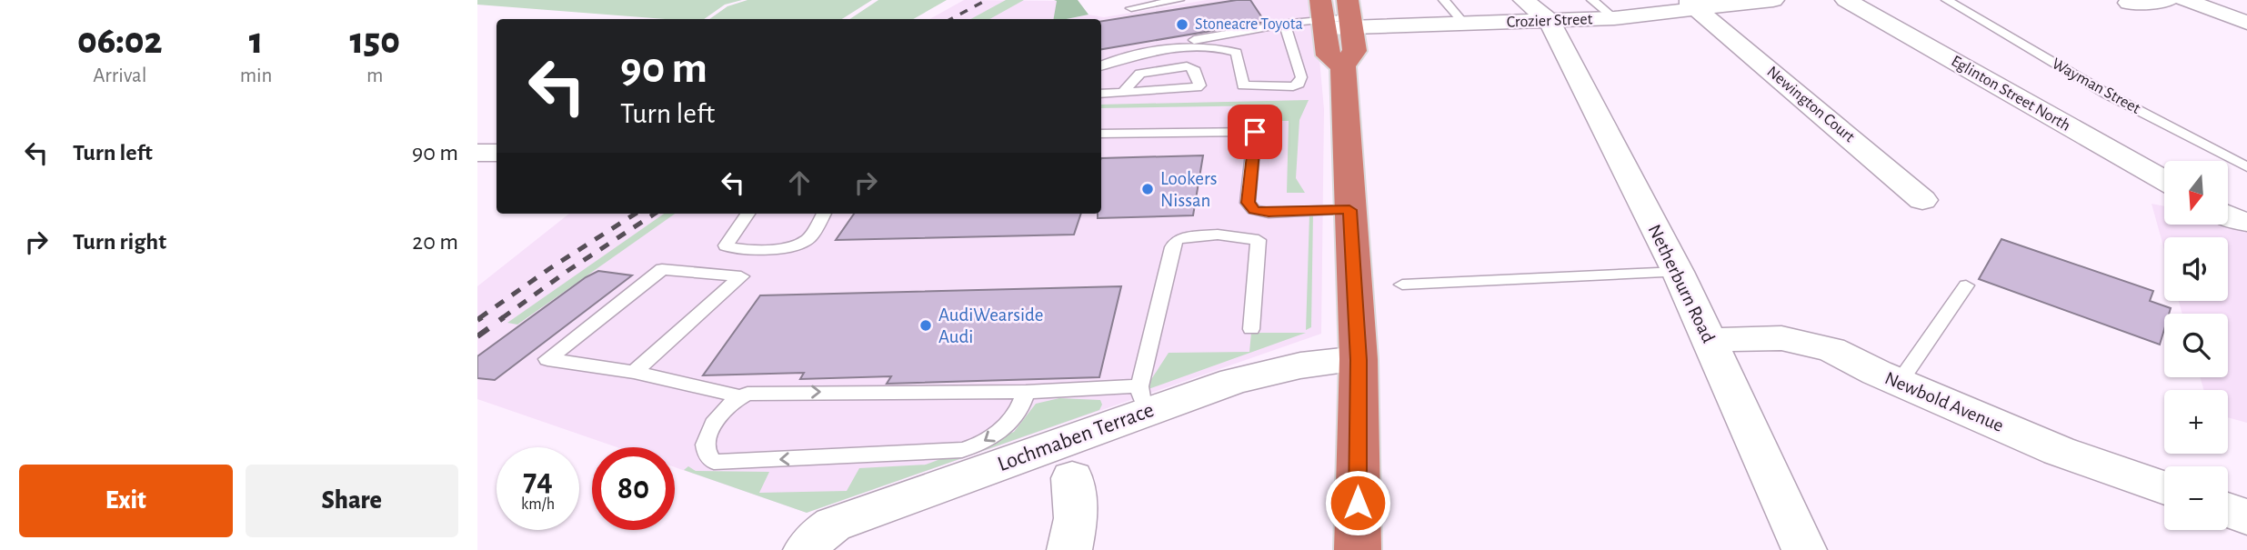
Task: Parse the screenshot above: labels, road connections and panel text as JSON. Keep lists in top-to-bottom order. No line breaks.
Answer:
{"streets":{"street":["Crozier Street","Eglinton Street North","Newington Court","Netherburn Road","Newbold Avenue","Lochmaben Terrace"],"lane":["Wayman Street"]},"crossings":[["Crozier Street","Newington Court"],["Crozier Street","Netherburn Road"],["Netherburn Road","Newbold Avenue"]],"places":["Stoneacre Toyota","Lookers Nissan","AudiWearside Audi"],"north":"bottom","page":{"eta":["06:02","Arrival","1","min","150","m"],"turn":["90 m","Turn left"],"list":[{"name":"Turn left","value":"90 m"},{"name":"Turn right","value":"20 m"}],"map_buttons":["+","−"],"speed":"74 km/h","limit":"80","buttons":["Exit","Share"]}}
